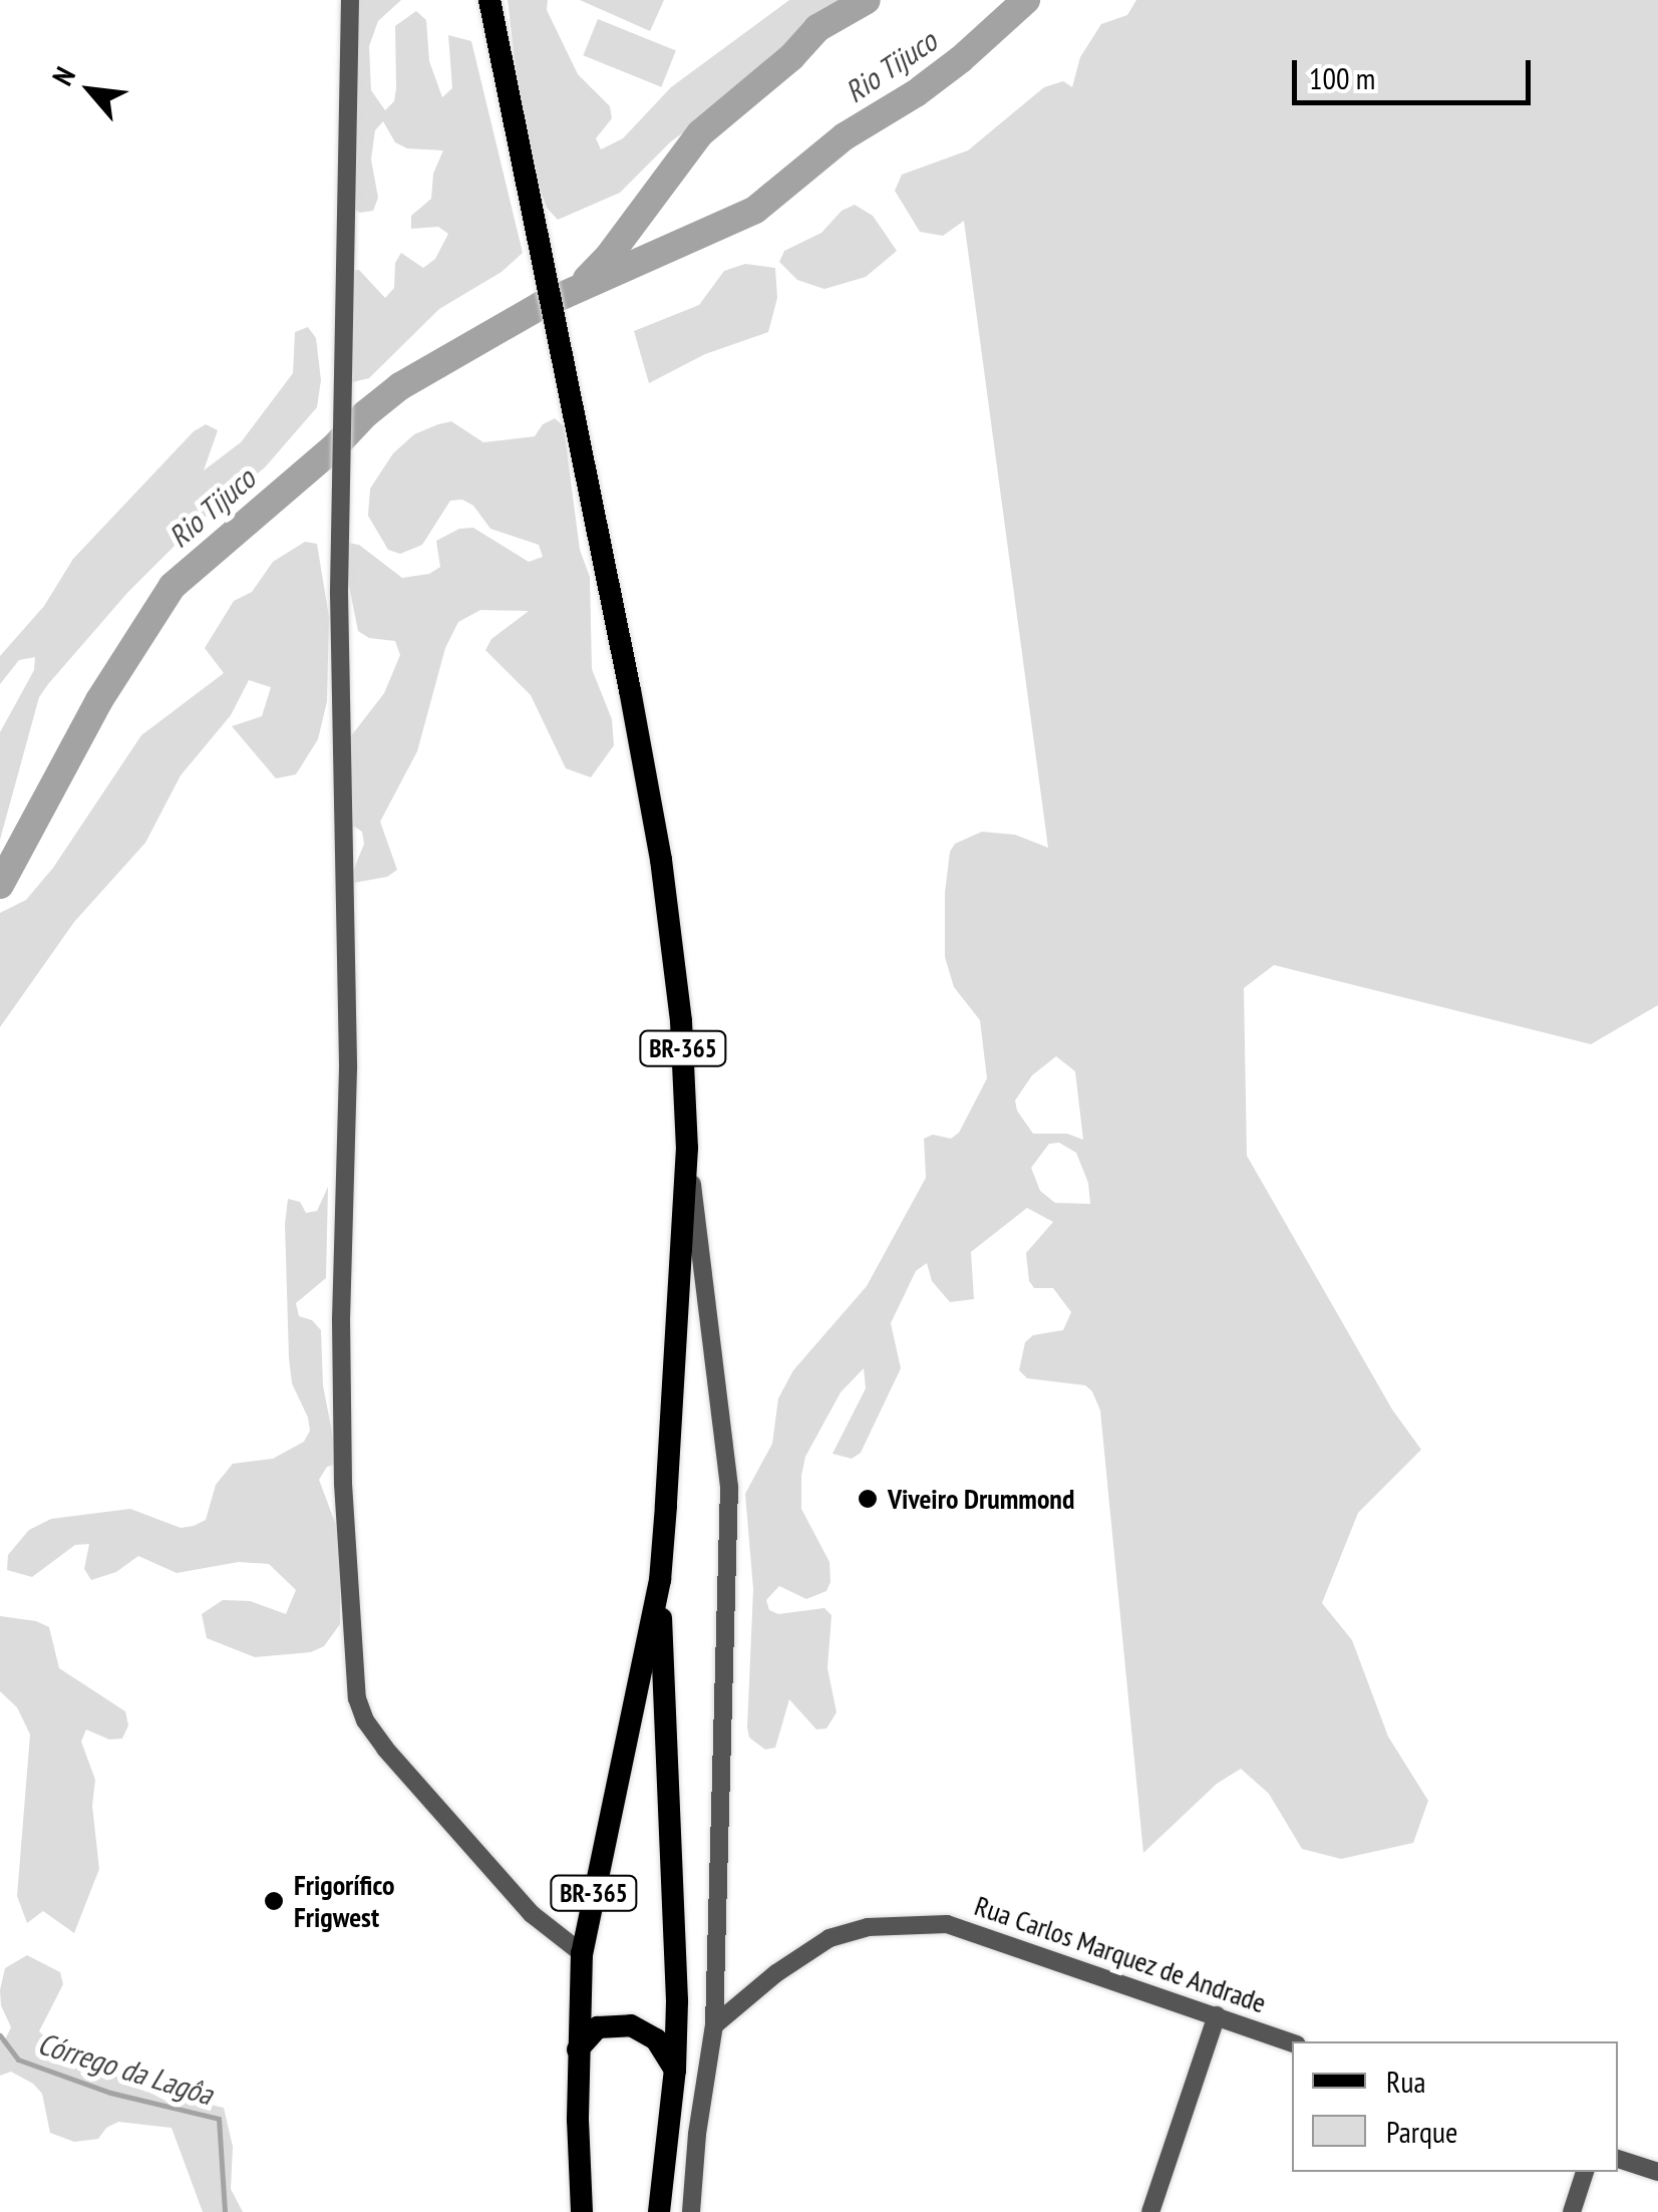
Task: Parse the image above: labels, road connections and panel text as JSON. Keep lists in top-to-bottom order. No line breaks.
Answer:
{"streets":{"main road":["BR-365"],"street":["Rua Carlos Marquez de Andrade"]},"water":["Rio Tijuco","Córrego da Lagôa"],"places":["Viveiro Drummond","Frigorífico Frigwest"],"legend":["Rua","Parque"],"scale_bar":"100 m","north":"top left"}
